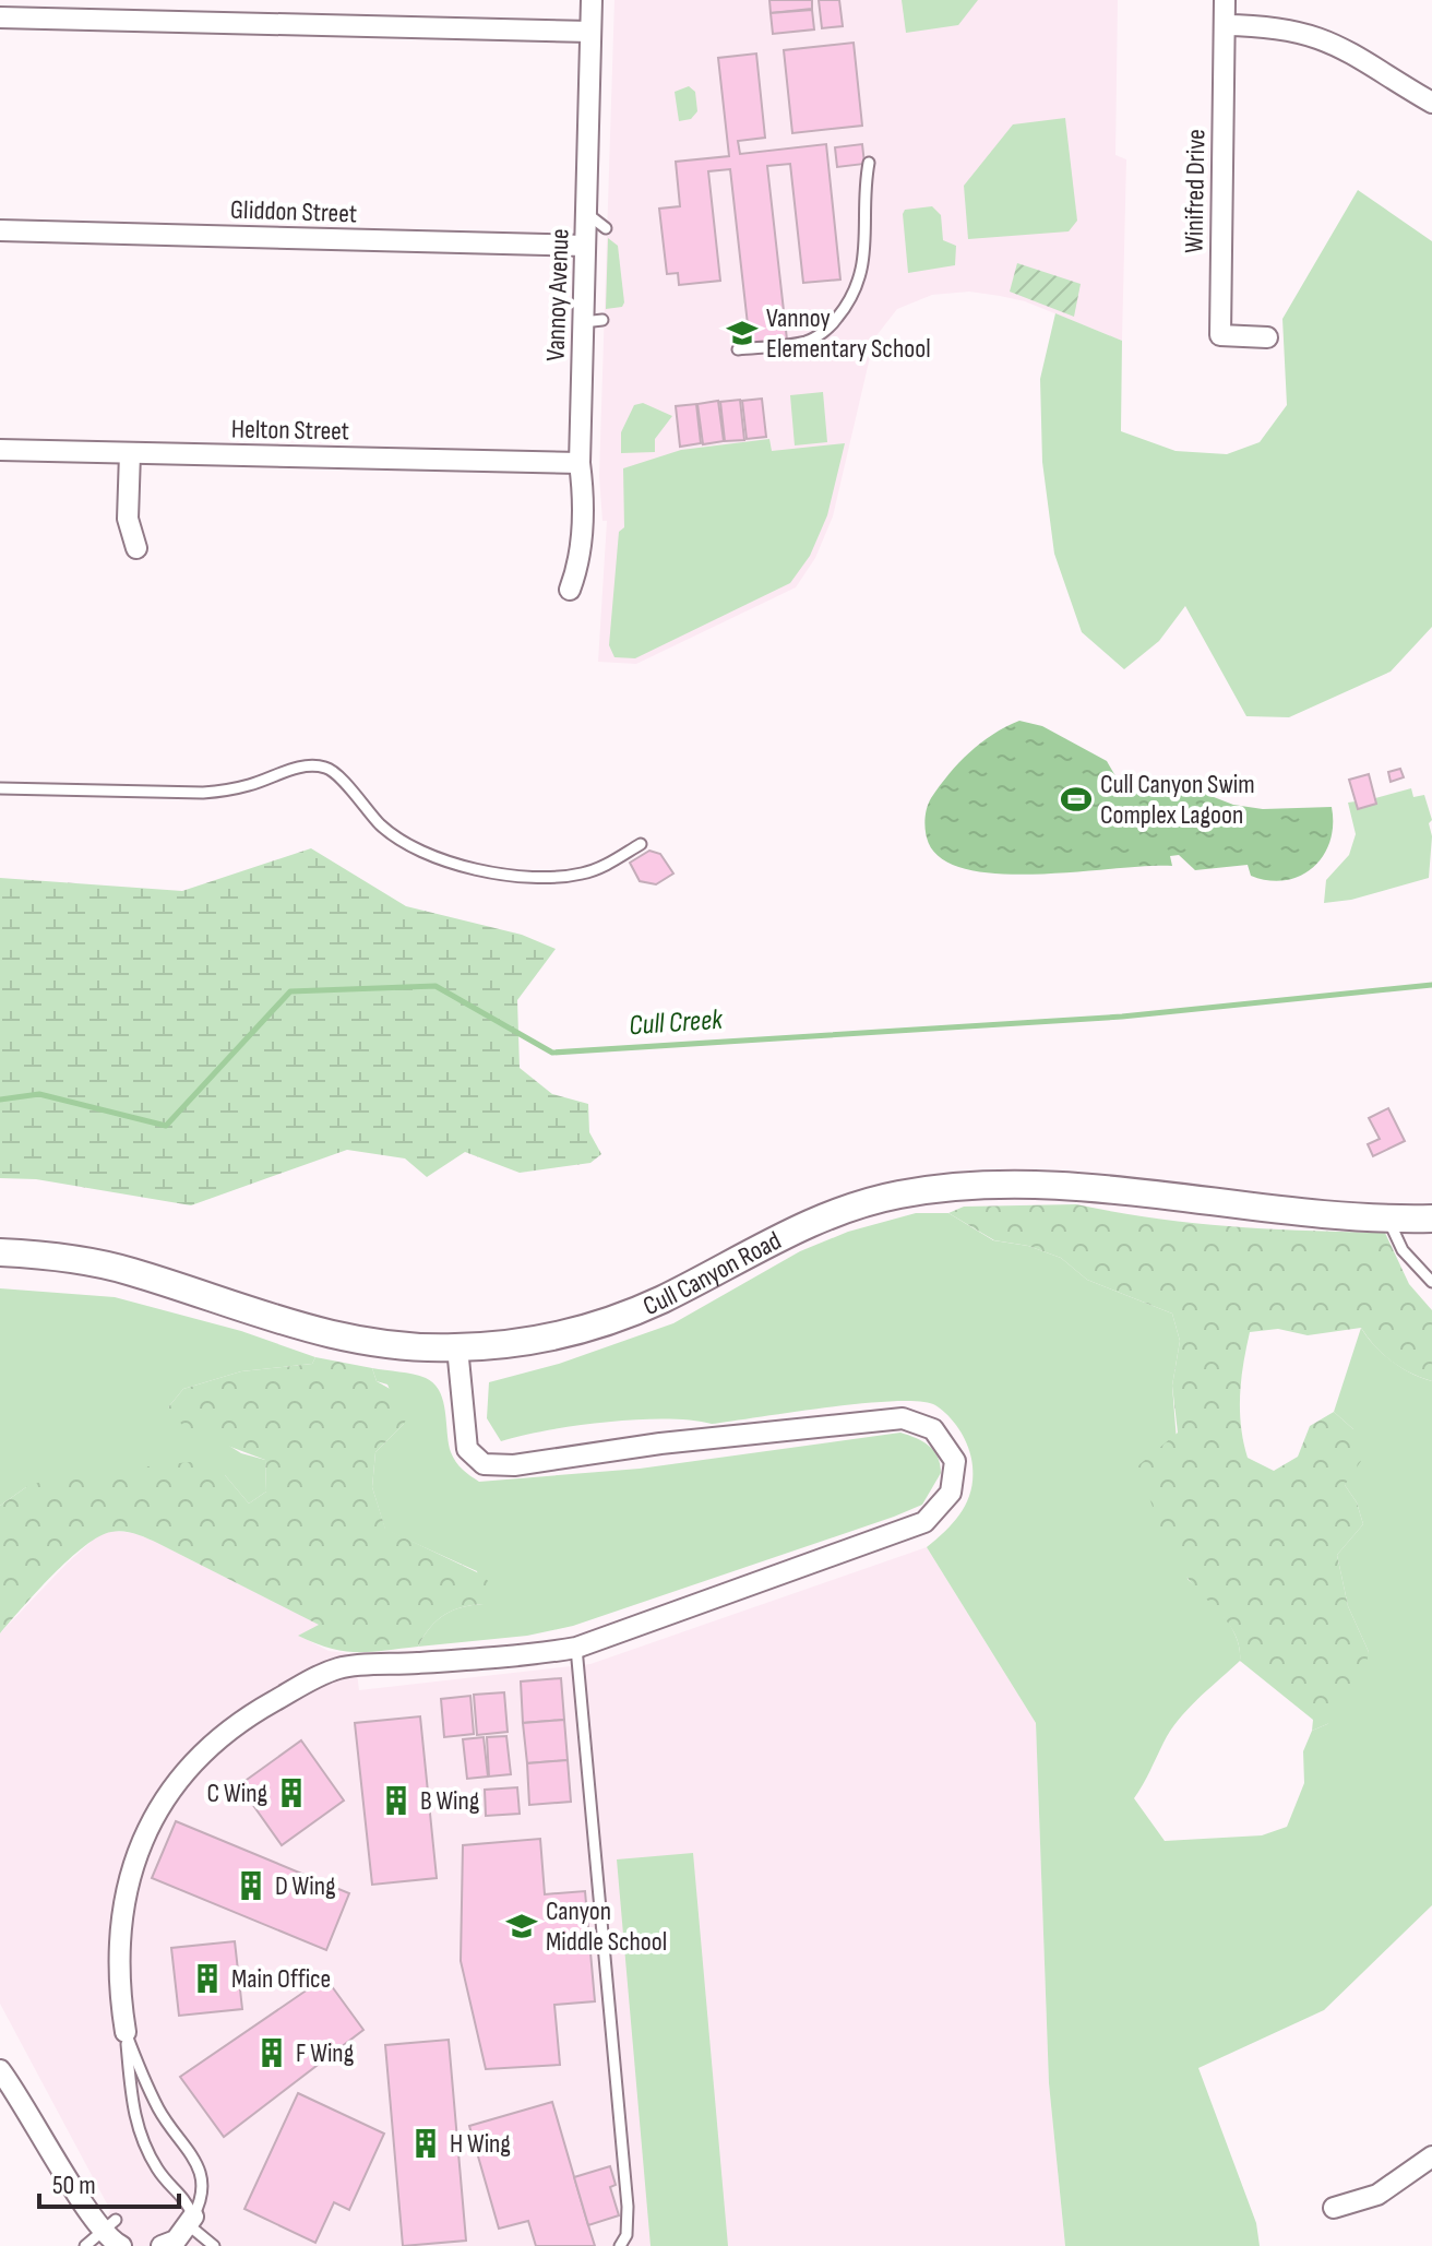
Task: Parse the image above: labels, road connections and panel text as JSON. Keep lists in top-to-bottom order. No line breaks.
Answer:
{"streets":{"street":["Winifred Drive","Gliddon Street","Vannoy Avenue","Helton Street","Cull Canyon Road"]},"crossings":[["Gliddon Street","Vannoy Avenue"],["Vannoy Avenue","Helton Street"]],"water":["Cull Creek"],"places":{"school or university":["Vannoy Elementary School","Canyon Middle School"],"sports":["Cull Canyon Swim Complex Lagoon"],"building":["C Wing","B Wing","D Wing","Main Office","F Wing","H Wing"]},"scale_bar":"50 m"}
